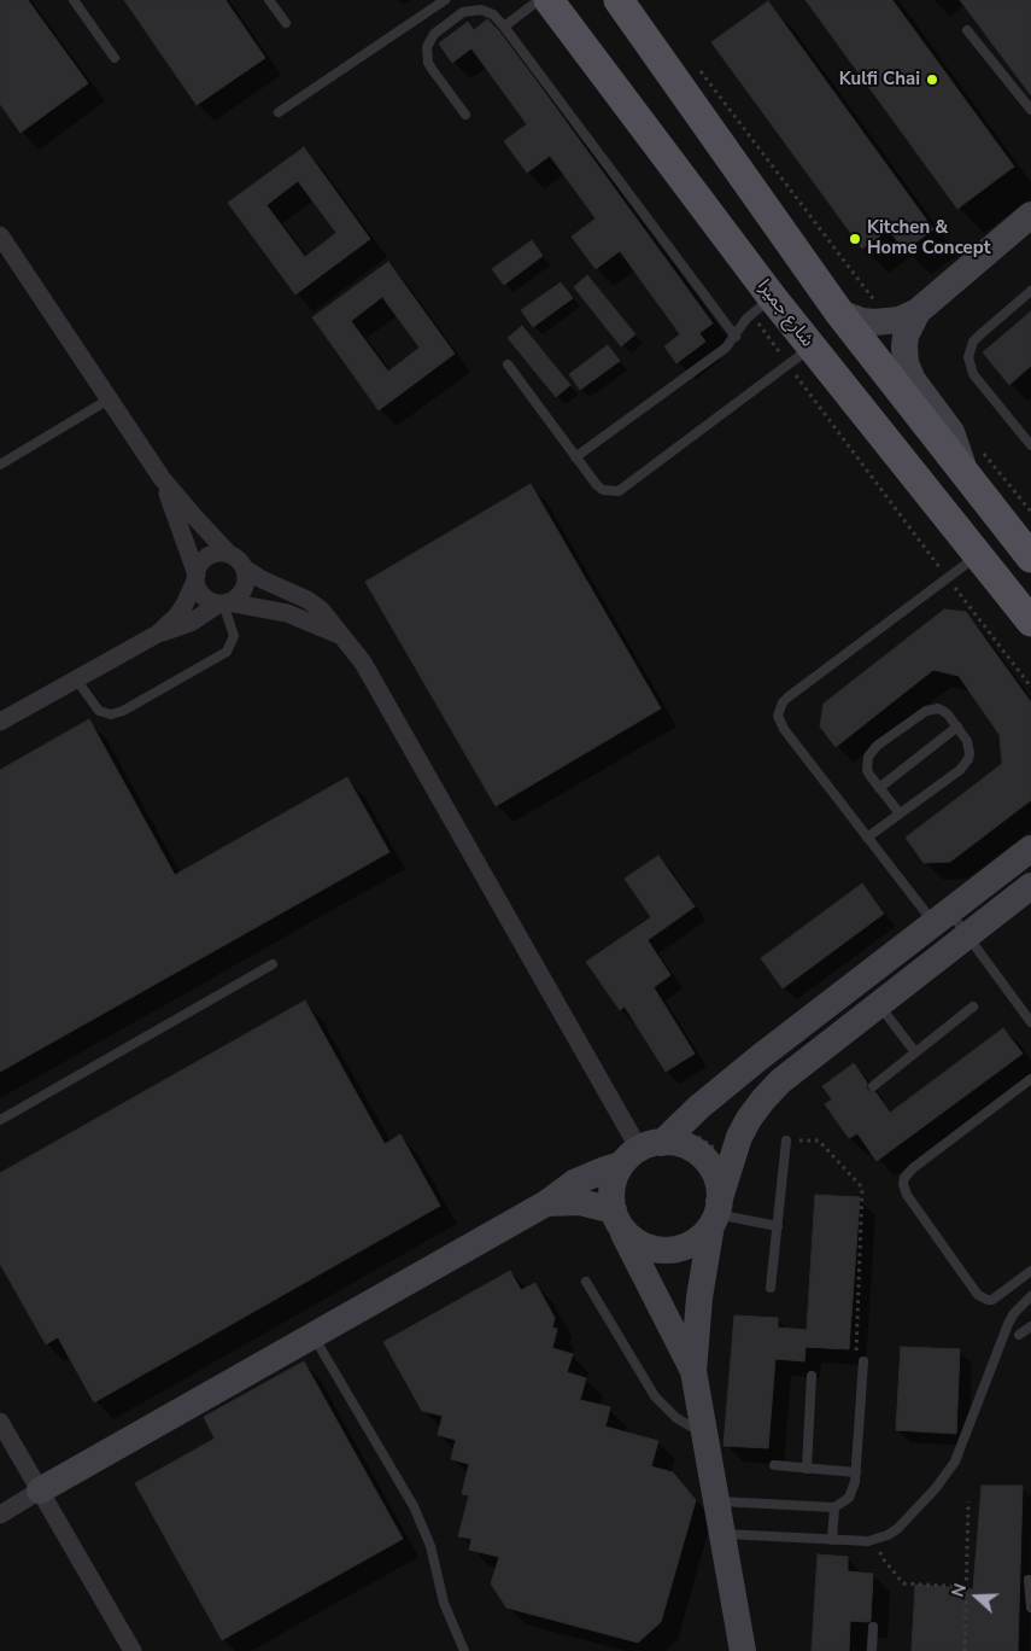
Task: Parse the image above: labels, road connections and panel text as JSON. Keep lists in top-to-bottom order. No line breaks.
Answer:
{"streets":{"main road":["شارع جميرا"]},"places":["Kulfi Chai","Kitchen & Home Concept"],"north":"left"}
